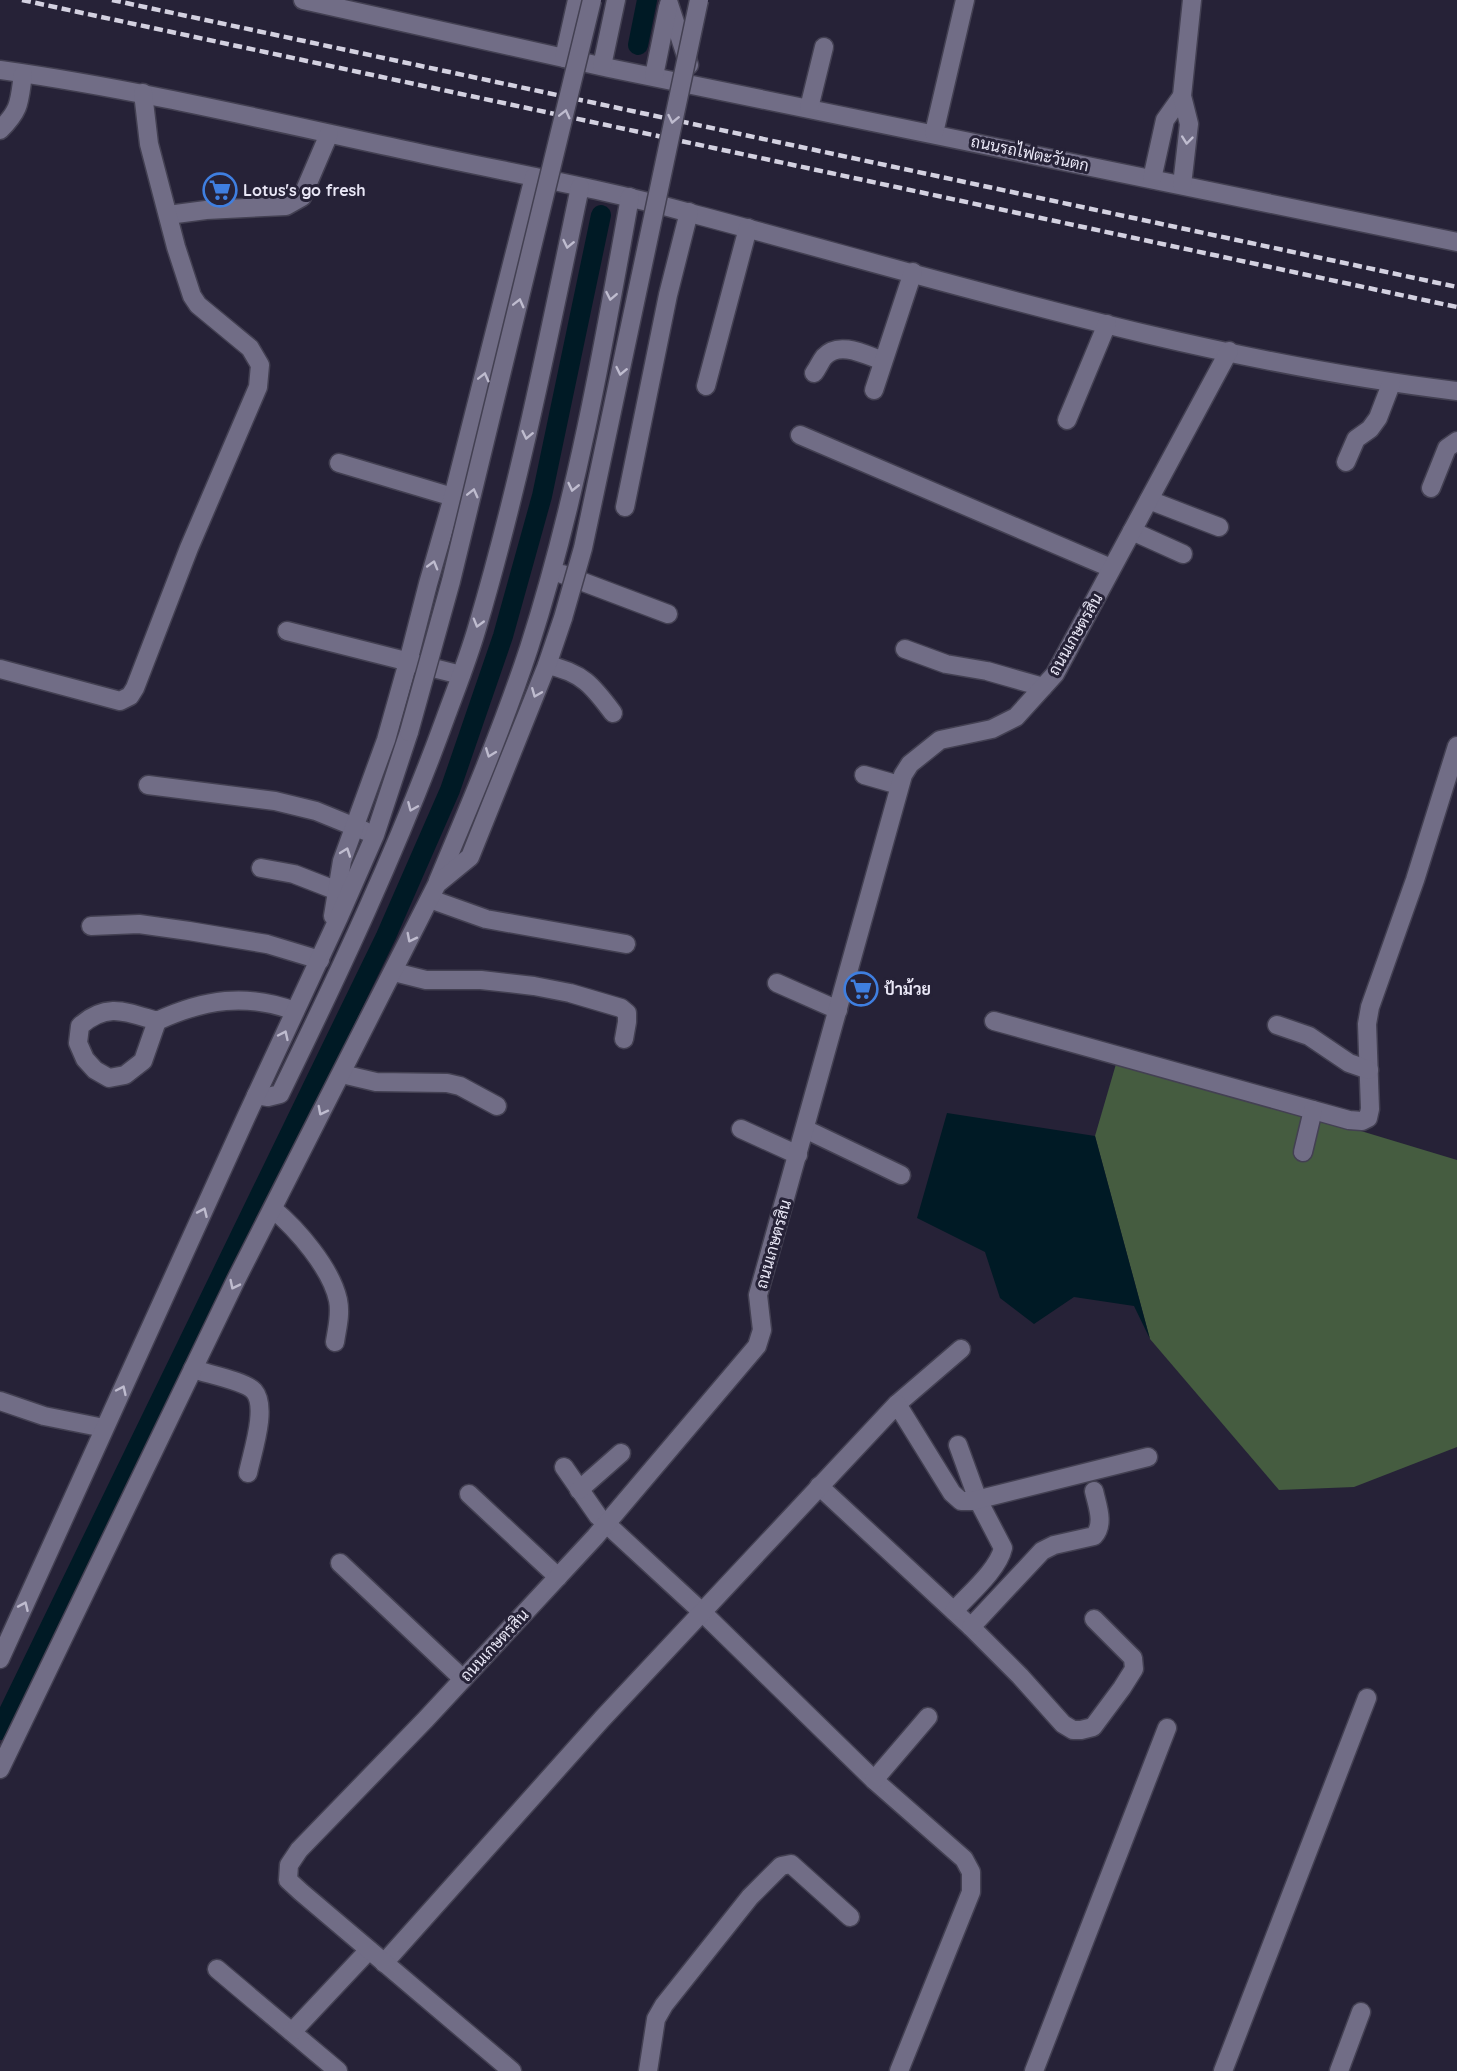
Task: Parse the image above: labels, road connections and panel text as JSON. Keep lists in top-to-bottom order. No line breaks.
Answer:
{"streets":{"street":["ถนนรถไฟตะวันตก","ถนนเกษตรสิน"]},"places":{"supermarket":["Lotus's go fresh","ป้าม้วย"]}}
